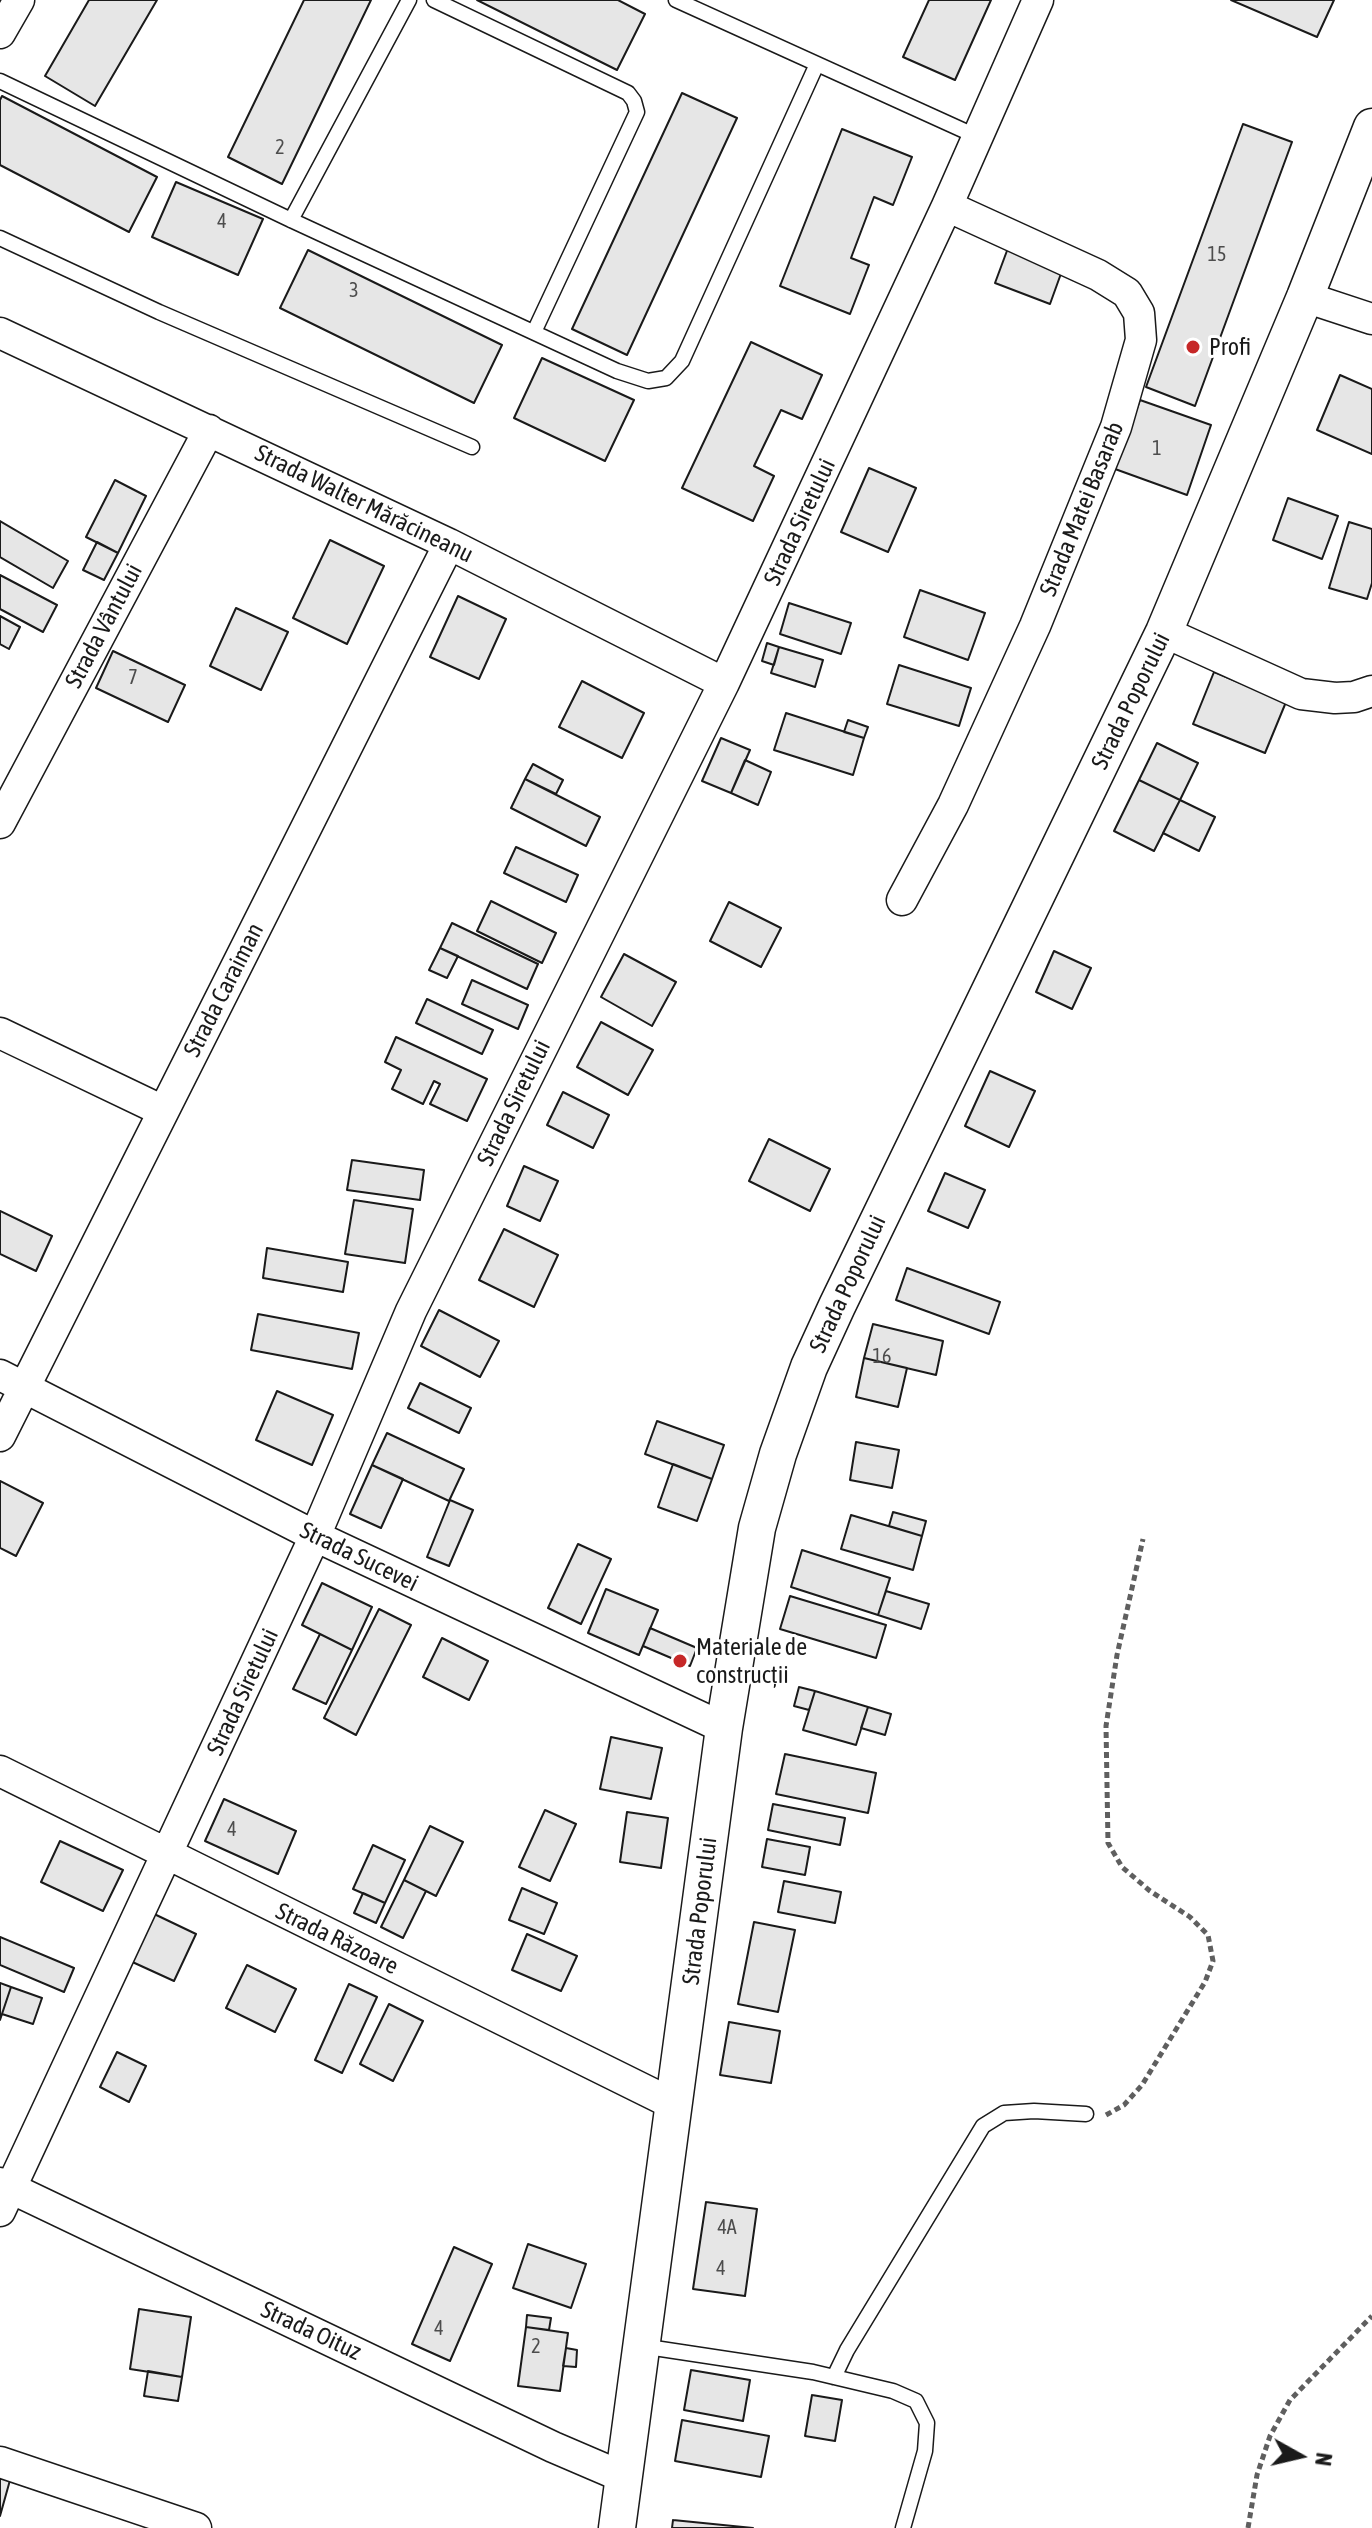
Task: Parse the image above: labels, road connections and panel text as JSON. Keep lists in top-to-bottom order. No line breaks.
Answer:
{"streets":{"street":["Strada Walter Mărăcineanu","Strada Matei Basarab","Strada Siretului","Strada Vântului","Strada Poporului","Strada Caraiman","Strada Sucevei","Strada Răzoare","Strada Oituz"]},"crossings":[["Strada Walter Mărăcineanu","Strada Siretului"],["Strada Walter Mărăcineanu","Strada Vântului"],["Strada Walter Mărăcineanu","Strada Caraiman"],["Strada Matei Basarab","Strada Siretului"],["Strada Siretului","Strada Sucevei"],["Strada Siretului","Strada Răzoare"],["Strada Siretului","Strada Oituz"],["Strada Poporului","Strada Sucevei"],["Strada Poporului","Strada Răzoare"],["Strada Poporului","Strada Oituz"],["Strada Caraiman","Strada Sucevei"]],"places":["Profi","Materiale de construcții"],"house_numbers":["2","4","15","3","1","7","16","4","4A","4","4","2"],"north":"right"}
